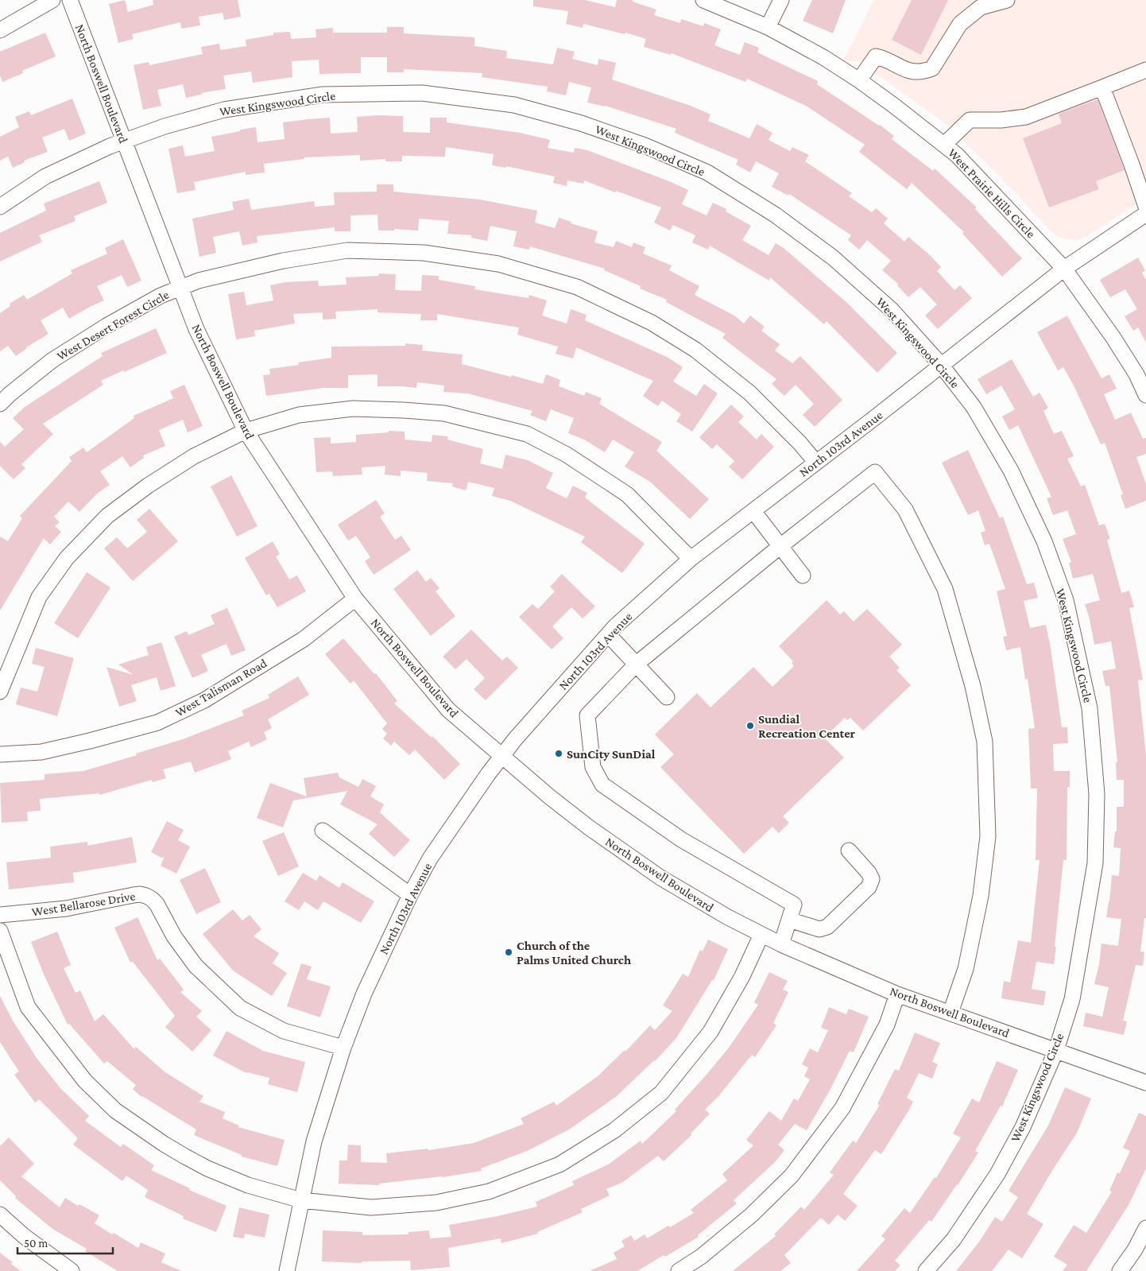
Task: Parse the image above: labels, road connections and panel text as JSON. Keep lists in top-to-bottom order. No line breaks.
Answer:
{"streets":{"street":["North Boswell Boulevard","West Kingswood Circle","West Prairie Hills Circle","West Desert Forest Circle","North 103rd Avenue","West Talisman Road","West Bellarose Drive"]},"crossings":[["North Boswell Boulevard","West Kingswood Circle"],["North Boswell Boulevard","West Desert Forest Circle"],["North Boswell Boulevard","North 103rd Avenue"],["North Boswell Boulevard","West Talisman Road"],["West Kingswood Circle","North 103rd Avenue"],["West Prairie Hills Circle","North 103rd Avenue"],["West Desert Forest Circle","North 103rd Avenue"],["North 103rd Avenue","West Bellarose Drive"]],"places":["Sundial Recreation Center","SunCity SunDial","Church of the Palms United Church"],"scale_bar":"50 m"}
